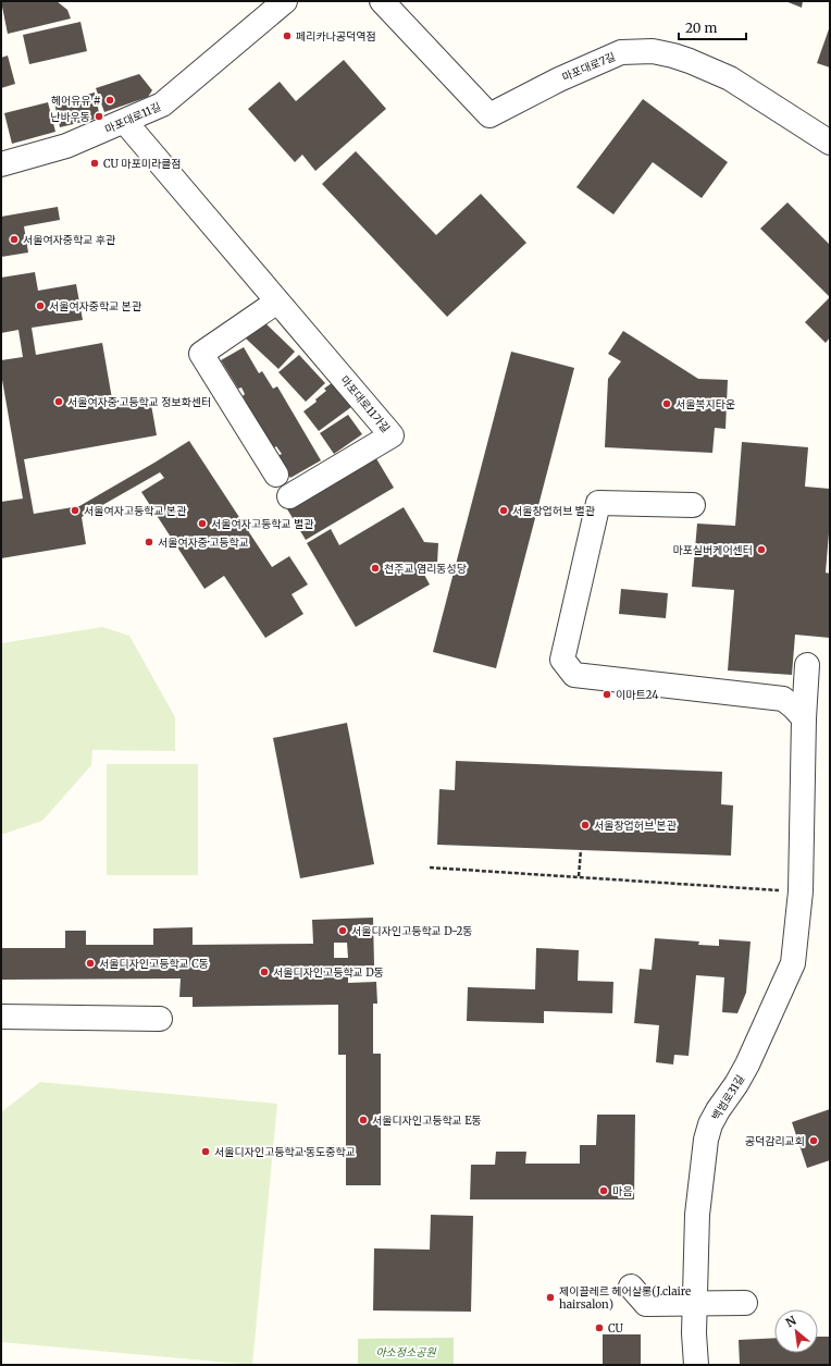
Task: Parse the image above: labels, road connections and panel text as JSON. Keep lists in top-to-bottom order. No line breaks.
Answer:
{"streets":{"street":["마포대로7길","마포대로11길","마포대로11가길","백범로31길"]},"crossings":[["마포대로11길","마포대로11가길"]],"parks":["아소정소공원"],"places":["페리카나공덕역점","헤어유유 #","난바우동","CU 마포미라클점","서울여자중학교 후관","서울여자중학교 본관","서울여자중·고등학교 정보화센터","서울복지타운","서울여자고등학교 본관","서울창업허브 별관","서울여자고등학교 별관","서울여자중·고등학교","마포실버케어센터","천주교 염리동성당","이마트24","서울창업허브 본관","서울디자인고등학교 D-2동","서울디자인고등학교 C동","서울디자인고등학교 D동","서울디자인고등학교 E동","공덕감리교회","서울디자인고등학교·동도중학교","마음","제이끌레르 헤어살롱(J.claire hairsalon)","CU"],"scale_bar":"20 m","north":"top left"}
